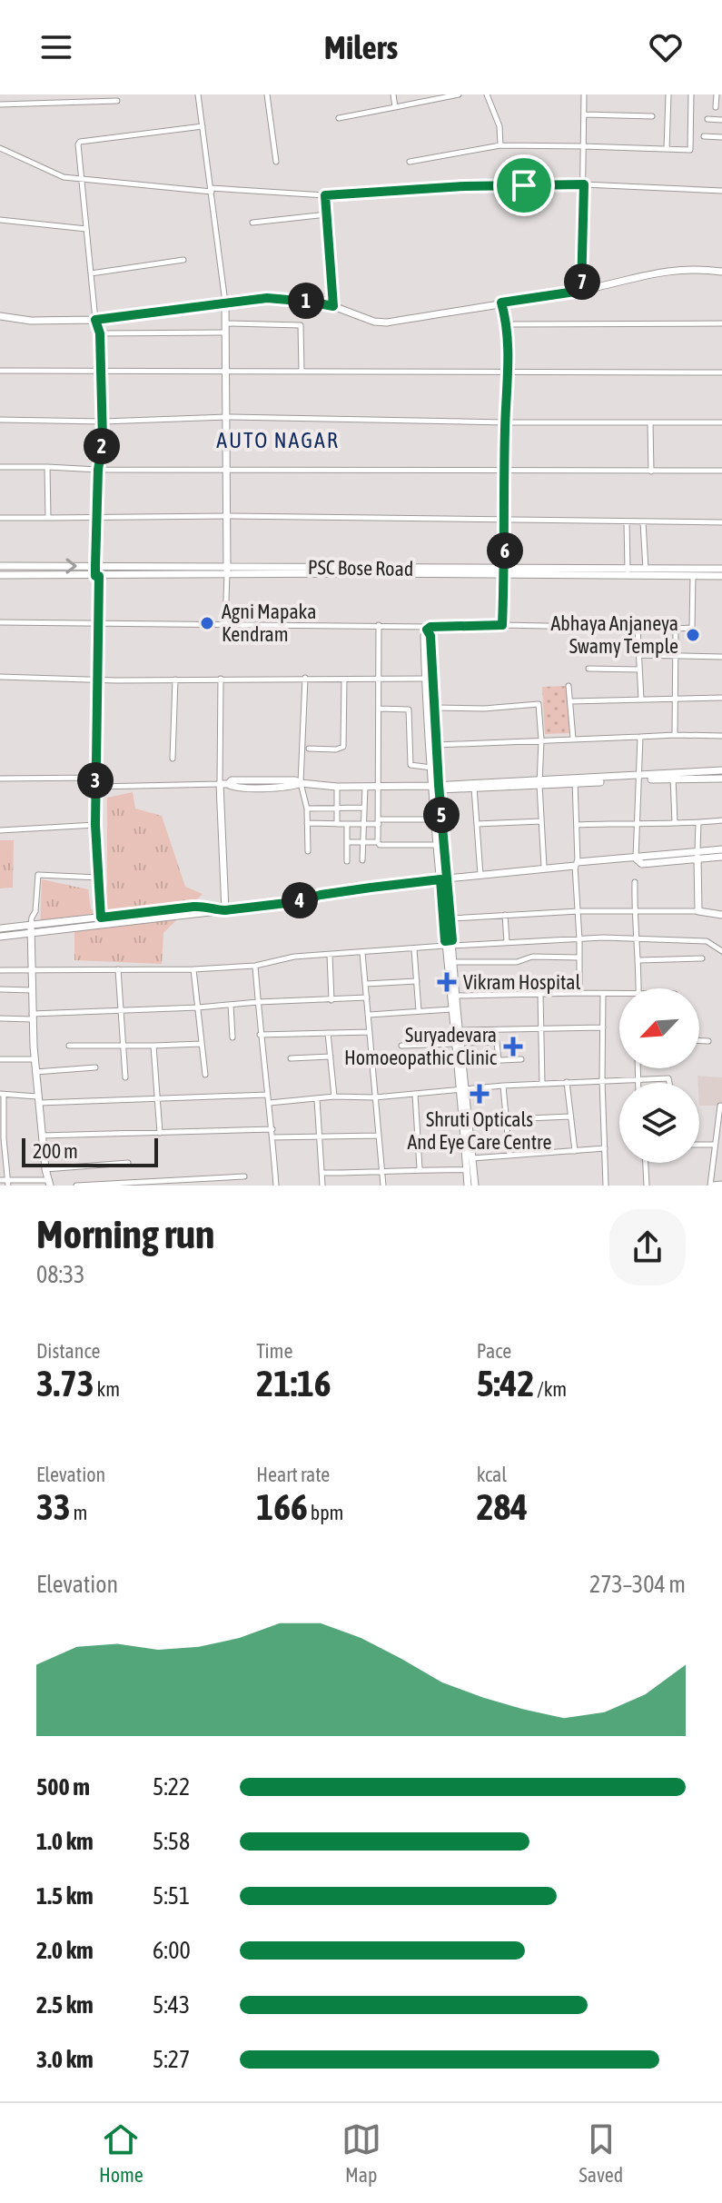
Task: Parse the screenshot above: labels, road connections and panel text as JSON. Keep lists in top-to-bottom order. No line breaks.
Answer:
{"streets":{"street":["PSC Bose Road"]},"districts":["AUTO NAGAR"],"places":{"other":["Agni Mapaka Kendram","Abhaya Anjaneya Swamy Temple"],"health":["Vikram Hospital","Suryadevara Homoeopathic Clinic","Shruti Opticals And Eye Care Centre"]},"scale_bar":"200 m","north":"bottom left","page":{"header":"Milers","pins":["7","1","2","6","3","5","4"],"scale":"200 m","heading":["Morning run","08:33"],"stats":[["Distance","3.73 km"],["Time","21:16"],["Pace","5:42 /km"],["Elevation","33 m"],["Heart rate","166 bpm"],["kcal","284"]],"chart":["Elevation","273–304 m"],"list":[{"name":"500 m","note":"5:22"},{"name":"1.0 km","note":"5:58"},{"name":"1.5 km","note":"5:51"},{"name":"2.0 km","note":"6:00"},{"name":"2.5 km","note":"5:43"},{"name":"3.0 km","note":"5:27"}],"tabs":["Home","Map","Saved"]}}
